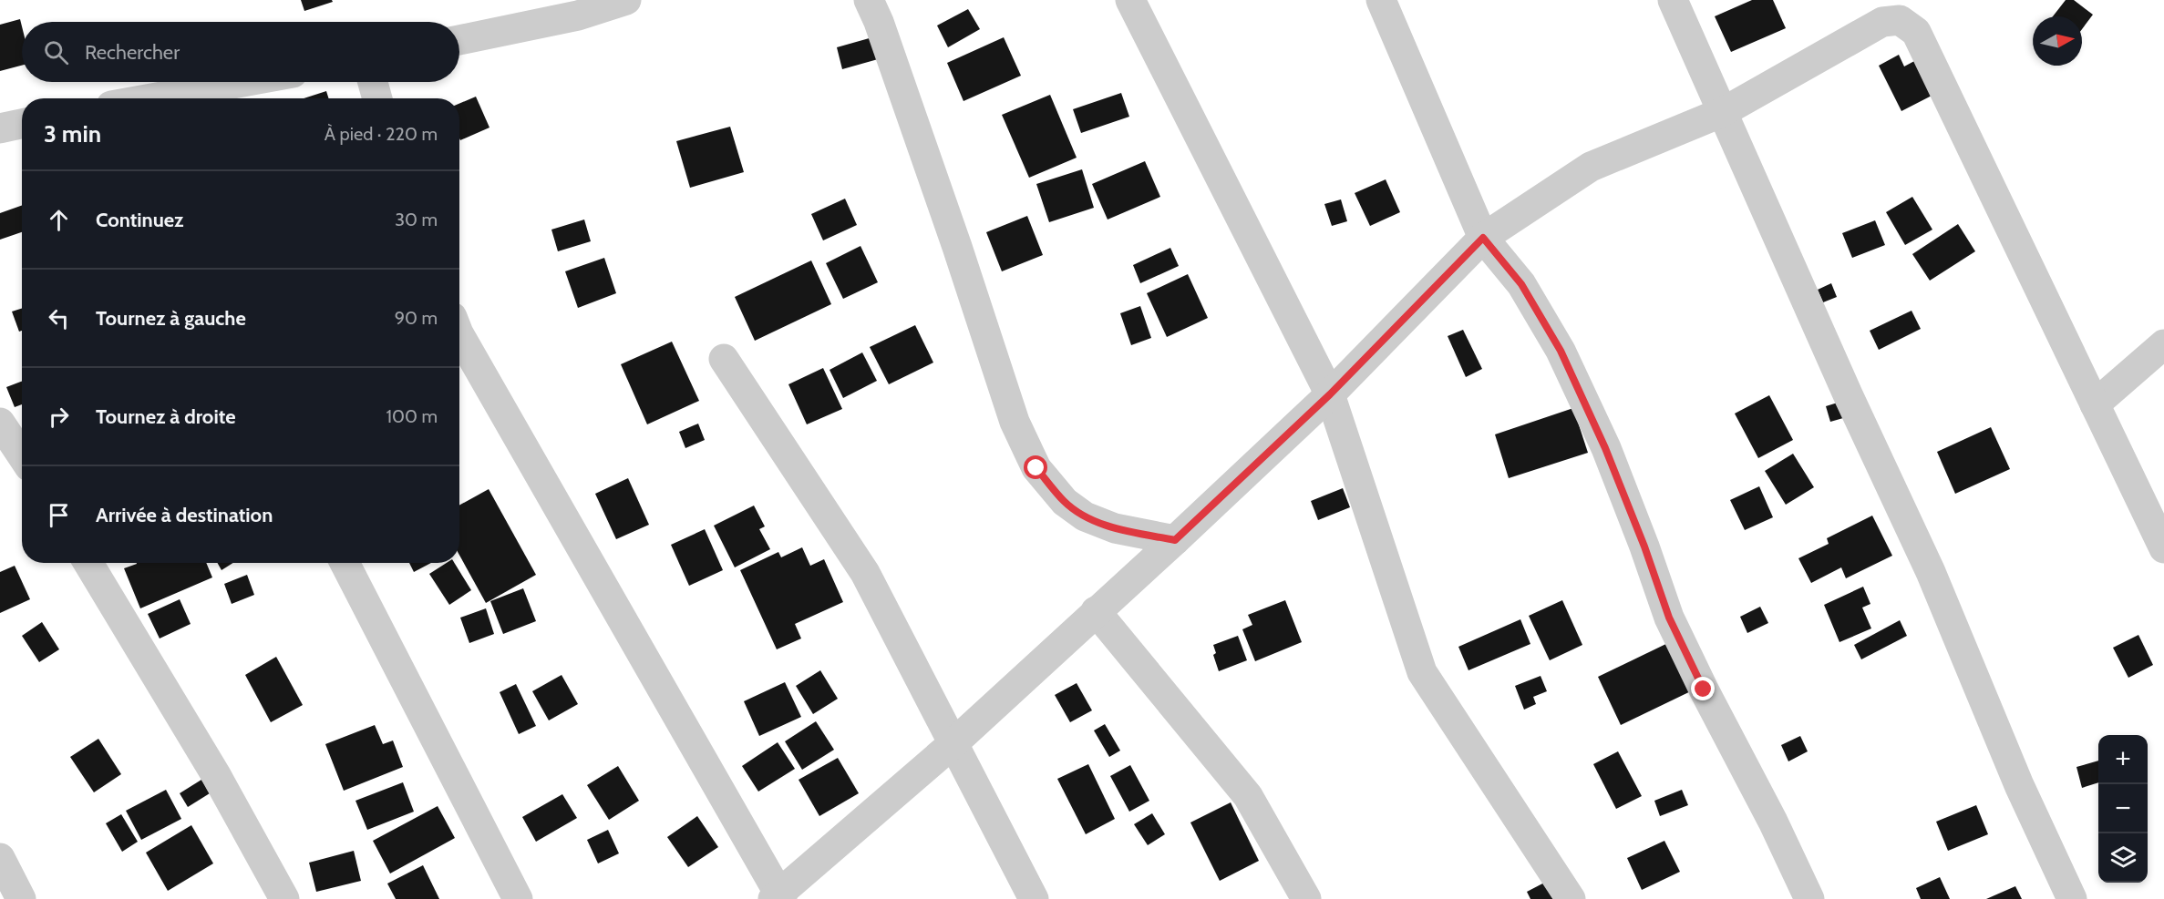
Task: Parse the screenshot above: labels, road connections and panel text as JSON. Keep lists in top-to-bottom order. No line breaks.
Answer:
{"north":"right","page":{"search":"Rechercher","heading":["3 min","À pied · 220 m"],"list":[["Continuez","30 m"],["Tournez à gauche","90 m"],["Tournez à droite","100 m"],"Arrivée à destination"],"map_buttons":["+","−"]}}
